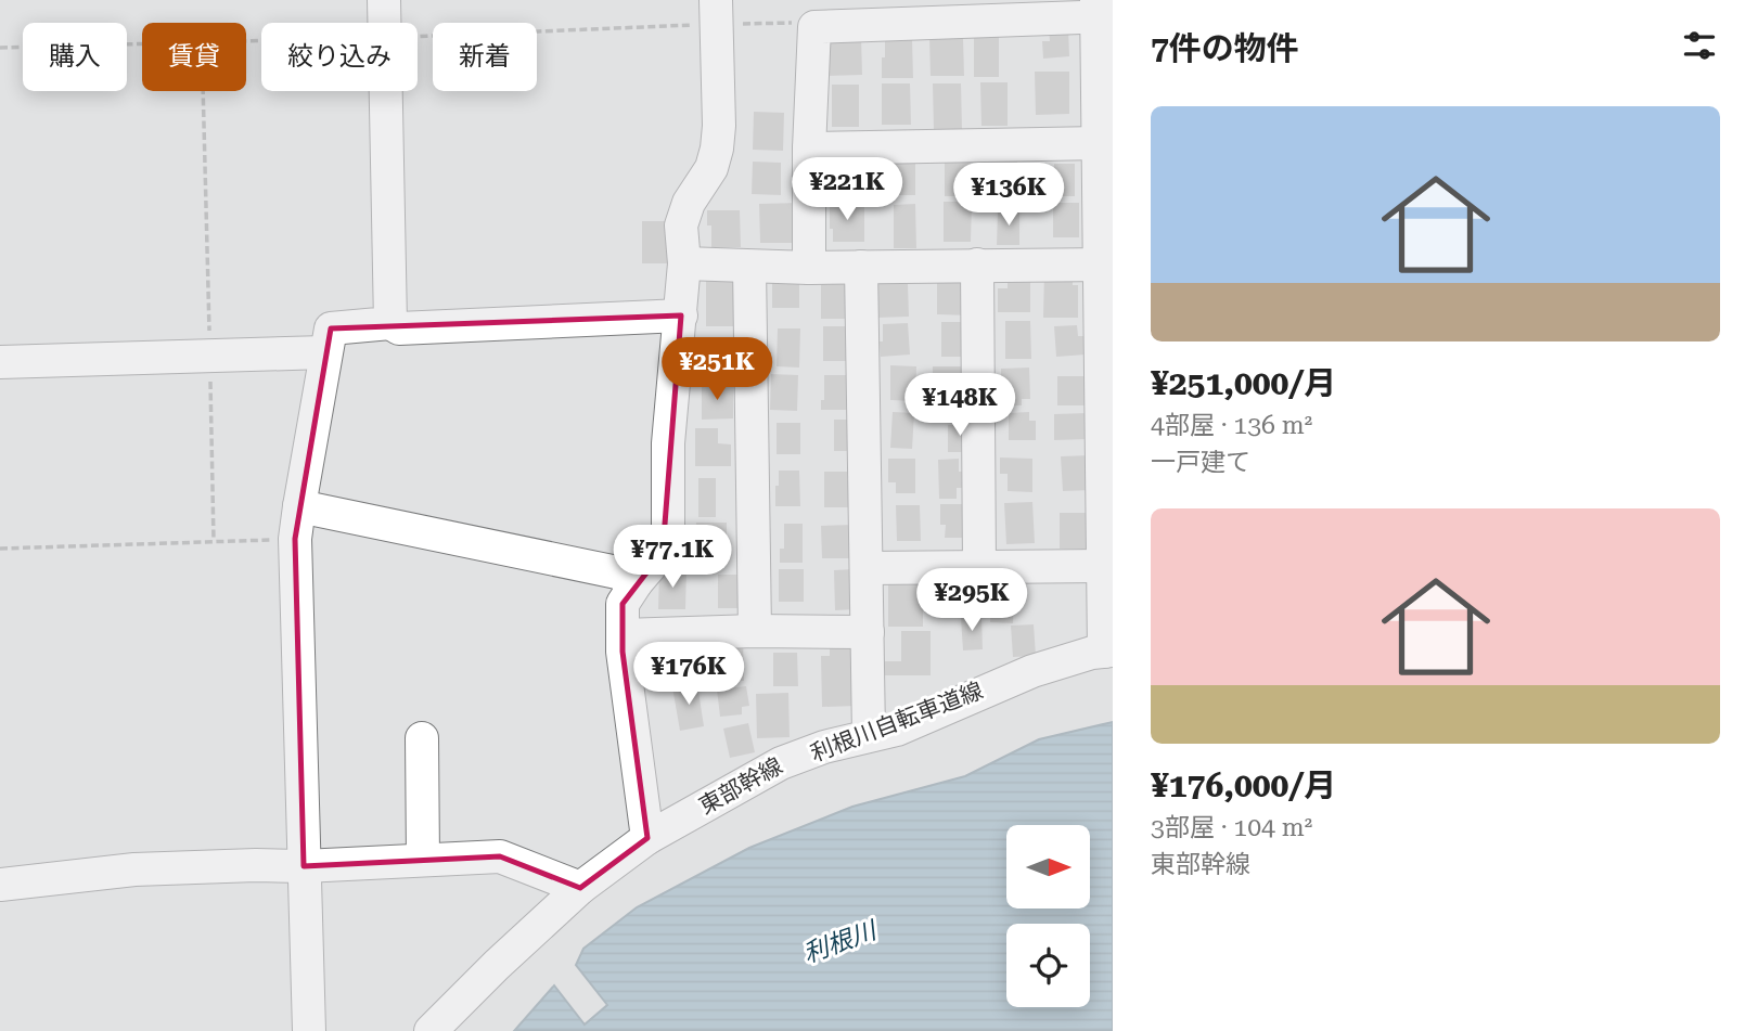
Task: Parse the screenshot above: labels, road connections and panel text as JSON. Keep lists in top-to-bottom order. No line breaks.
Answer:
{"streets":{"street":["東部幹線"]},"water":["利根川"],"north":"right","page":{"heading":"7件の物件","chip":["購入","賃貸","絞り込み","新着"],"list":[{"name":"¥251,000/月","note":"4部屋 · 136 m² · 一戸建て"},{"name":"¥176,000/月","note":"3部屋 · 104 m² · 東部幹線"}],"price":["¥221K","¥136K","¥251K","¥148K","¥77.1K","¥295K","¥176K"]}}
